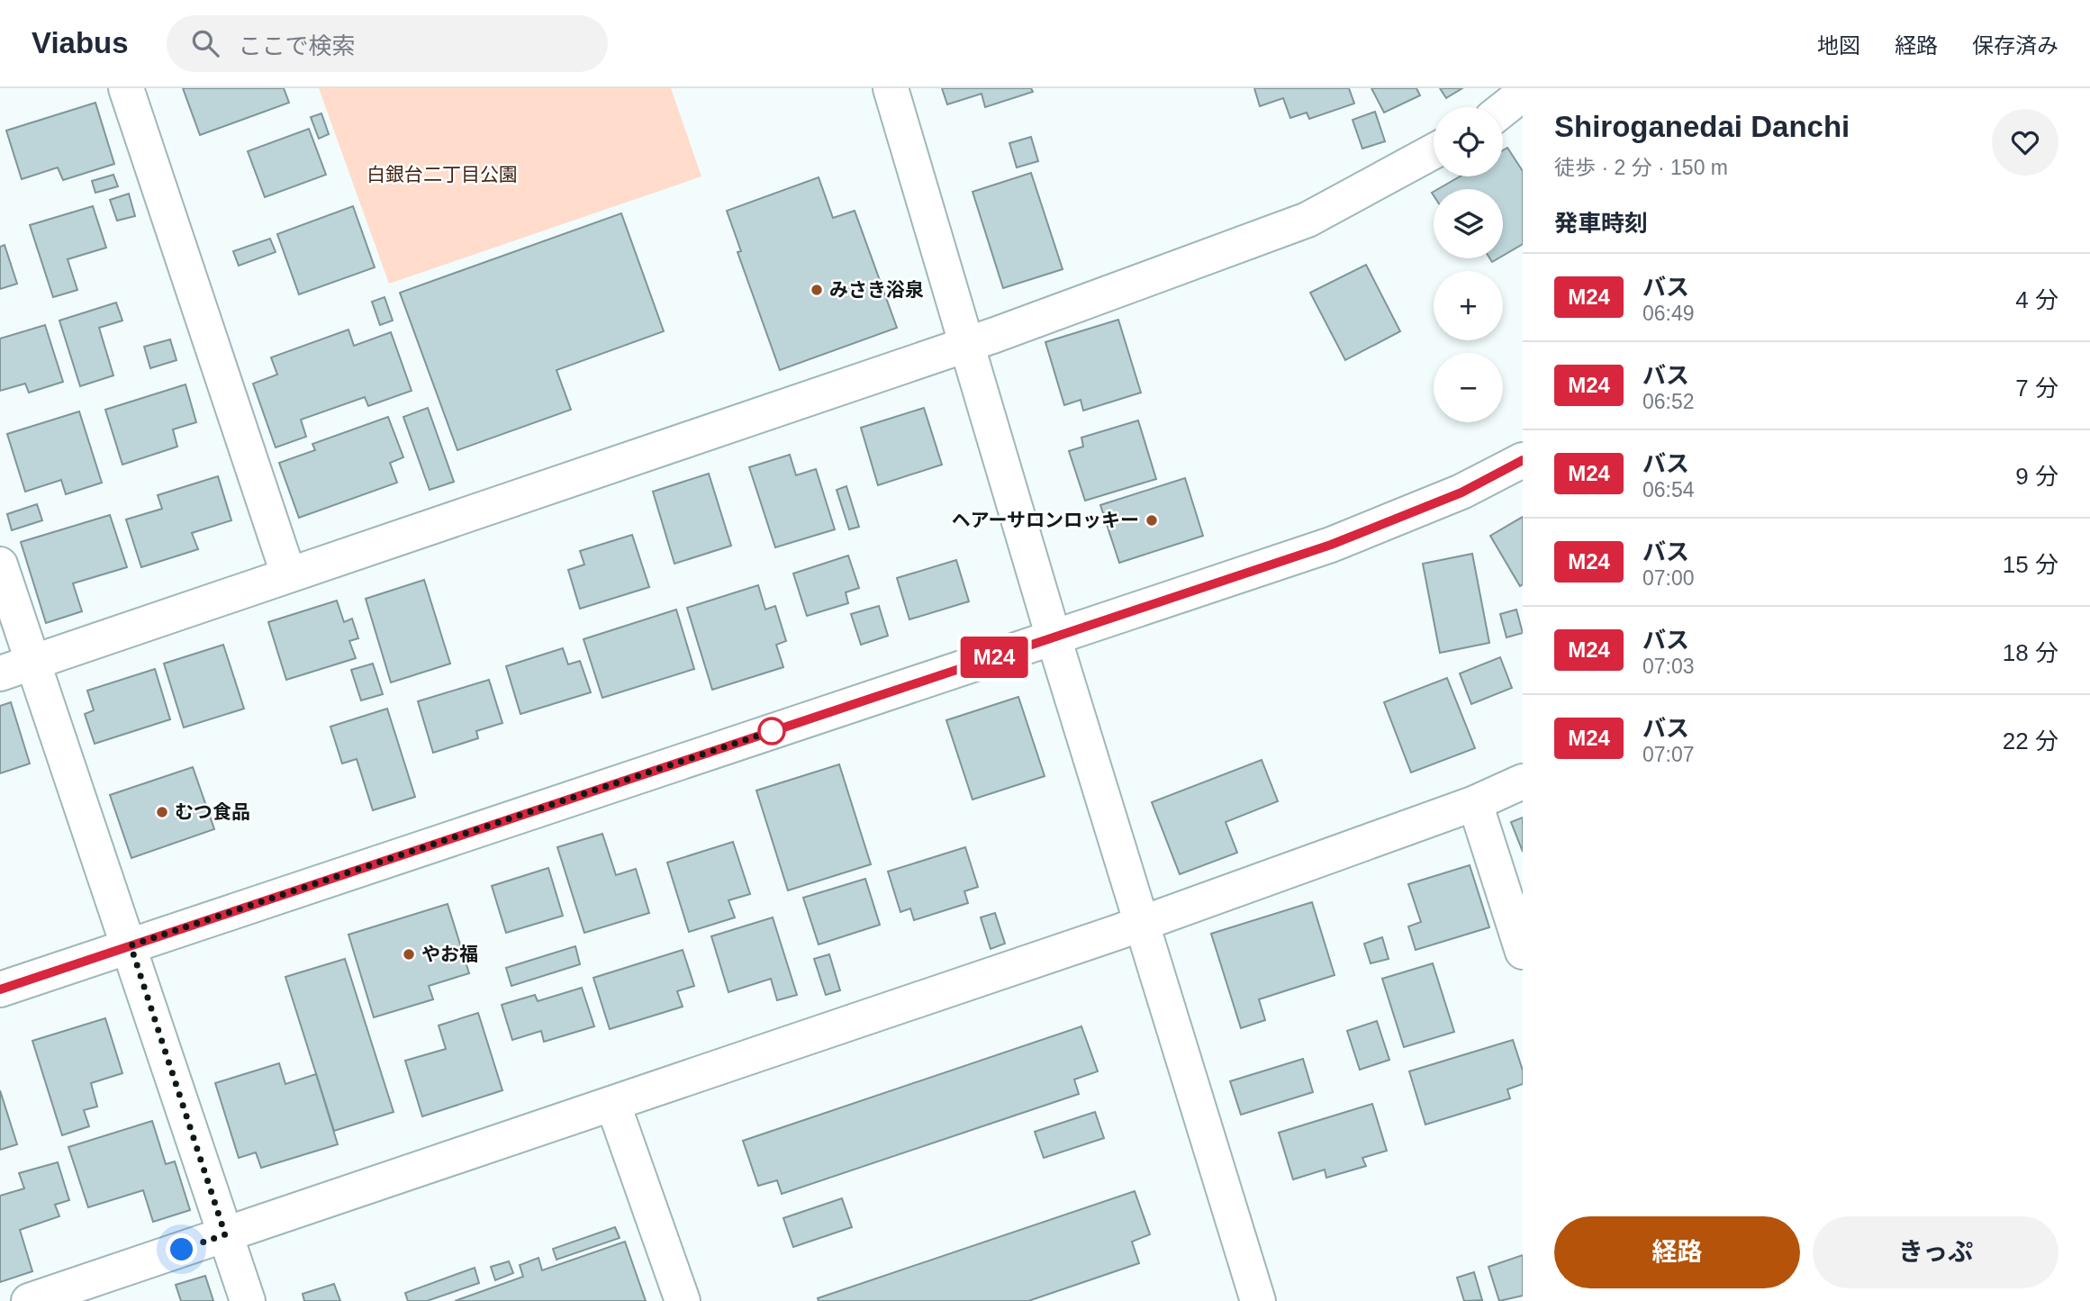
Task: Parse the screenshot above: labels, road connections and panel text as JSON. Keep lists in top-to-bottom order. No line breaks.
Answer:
{"parks":["白銀台二丁目公園"],"places":["みさき浴泉","ヘアーサロンロッキー","むつ食品","やお福"],"lines":["bus line M24"],"page":{"header":"Viabus","search":"ここで検索","nav":["地図","経路","保存済み"],"on_map":"M24","heading":[["Shiroganedai Danchi","徒歩 · 2 分 · 150 m"],"発車時刻"],"map_buttons":["+","−"],"list":[{"mark":"M24","name":"バス","note":"06:49","value":"4 分"},{"mark":"M24","name":"バス","note":"06:52","value":"7 分"},{"mark":"M24","name":"バス","note":"06:54","value":"9 分"},{"mark":"M24","name":"バス","note":"07:00","value":"15 分"},{"mark":"M24","name":"バス","note":"07:03","value":"18 分"},{"mark":"M24","name":"バス","note":"07:07","value":"22 分"}],"buttons":["経路","きっぷ"]}}
